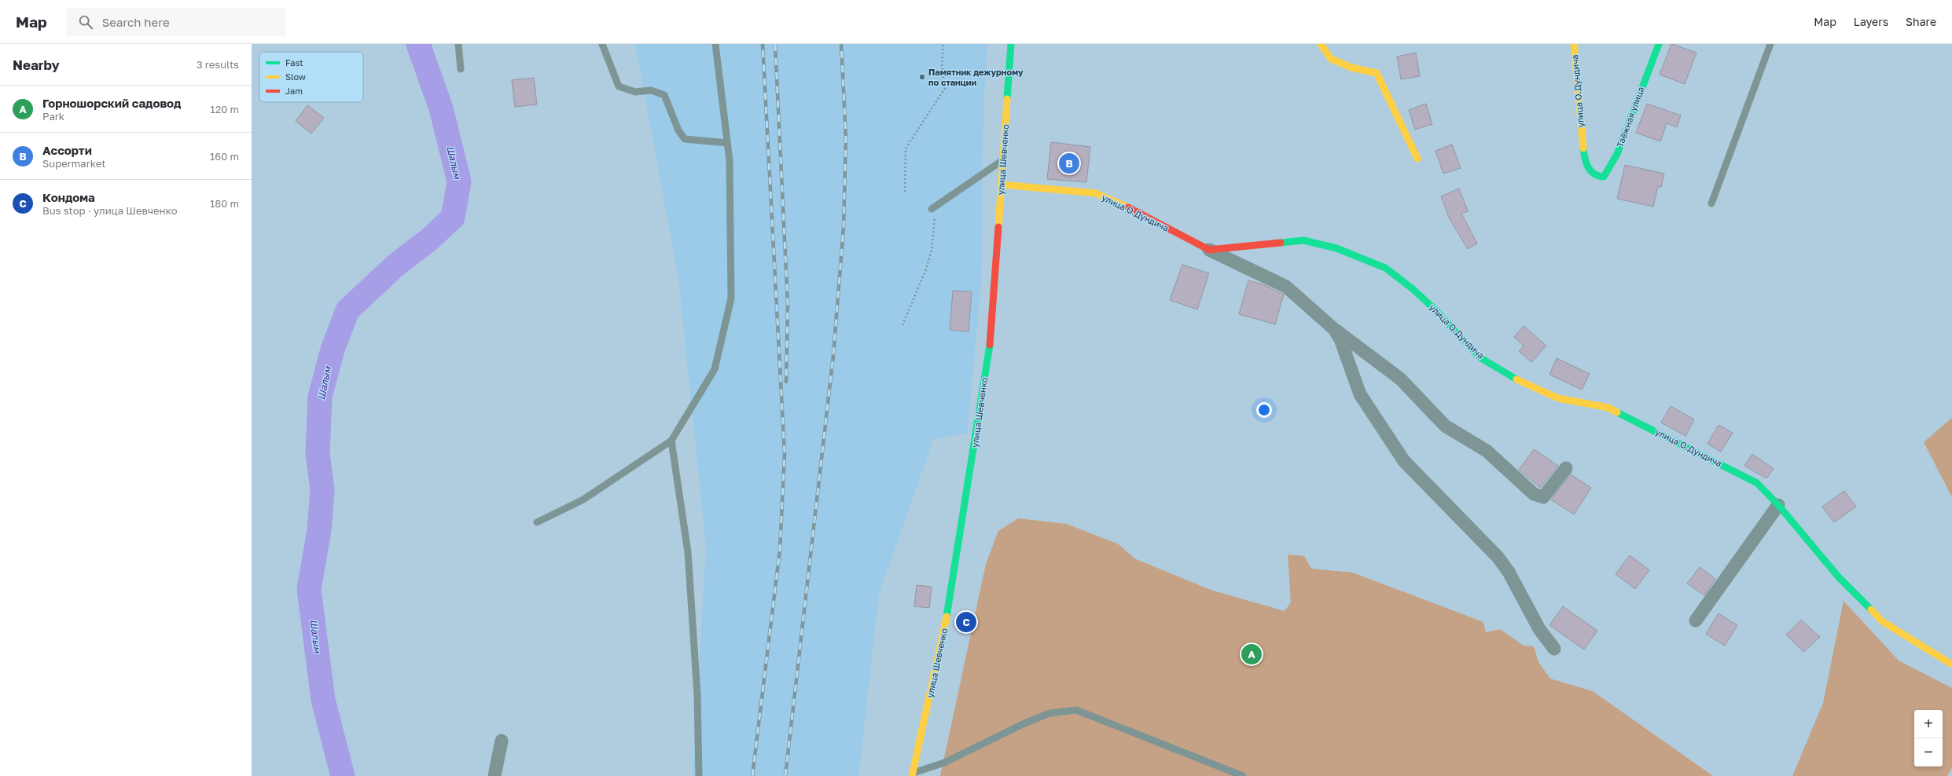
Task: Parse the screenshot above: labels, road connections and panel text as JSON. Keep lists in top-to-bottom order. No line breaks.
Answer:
{"streets":{"street":["улица О.Дундича","Таёжная улица","улица Шевченко"]},"crossings":[["улица О.Дундича","Таёжная улица"],["улица О.Дундича","улица Шевченко"]],"water":["Шалым"],"places":["Памятник дежурному по станции"],"legend":["Fast","Slow","Jam"],"page":{"header":"Map","search":"Search here","nav":["Map","Layers","Share"],"heading":["Nearby","3 results"],"list":[{"mark":"A","name":"Горношорский садовод","note":"Park","value":"120 m"},{"mark":"B","name":"Ассорти","note":"Supermarket","value":"160 m"},{"mark":"C","name":"Кондома","note":"Bus stop · улица Шевченко","value":"180 m"}],"pins":["B","C","A"],"map_buttons":["+","−"]}}
